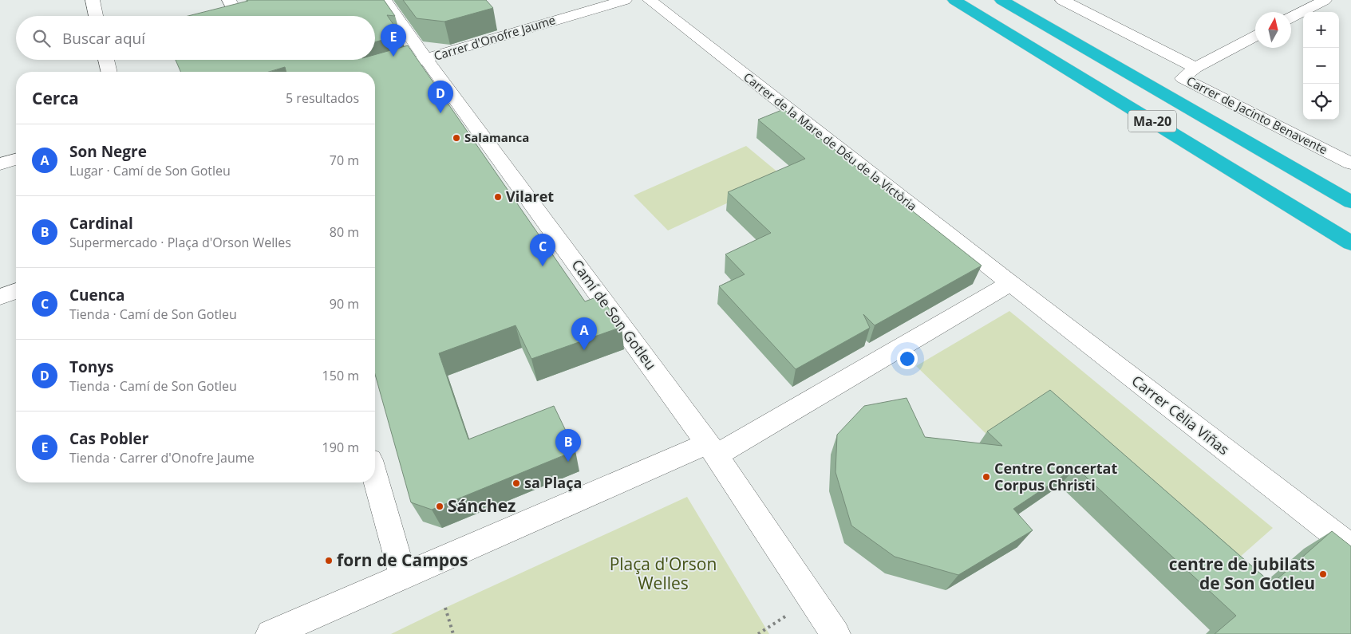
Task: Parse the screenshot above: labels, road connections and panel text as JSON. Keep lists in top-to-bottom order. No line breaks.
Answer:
{"streets":{"highway":["Ma-20"],"street":["Carrer d'Onofre Jaume","Carrer de Jacinto Benavente","Carrer de la Mare de Déu de la Victòria","Camí de Son Gotleu","Carrer Cèlia Viñas"]},"crossings":[["Carrer d'Onofre Jaume","Camí de Son Gotleu"],["Carrer de la Mare de Déu de la Victòria","Carrer Cèlia Viñas"]],"parks":["Plaça d'Orson Welles"],"places":["Salamanca","Vilaret","Centre Concertat Corpus Christi","sa Plaça","Sánchez","forn de Campos","centre de jubilats de Son Gotleu"],"north":"top","page":{"map_buttons":["+","−"],"search":"Buscar aquí","pins":["E","D","C","A","B"],"heading":["Cerca","5 resultados"],"list":[{"mark":"A","name":"Son Negre","note":"Lugar · Camí de Son Gotleu","value":"70 m"},{"mark":"B","name":"Cardinal","note":"Supermercado · Plaça d'Orson Welles","value":"80 m"},{"mark":"C","name":"Cuenca","note":"Tienda · Camí de Son Gotleu","value":"90 m"},{"mark":"D","name":"Tonys","note":"Tienda · Camí de Son Gotleu","value":"150 m"},{"mark":"E","name":"Cas Pobler","note":"Tienda · Carrer d'Onofre Jaume","value":"190 m"}]}}
